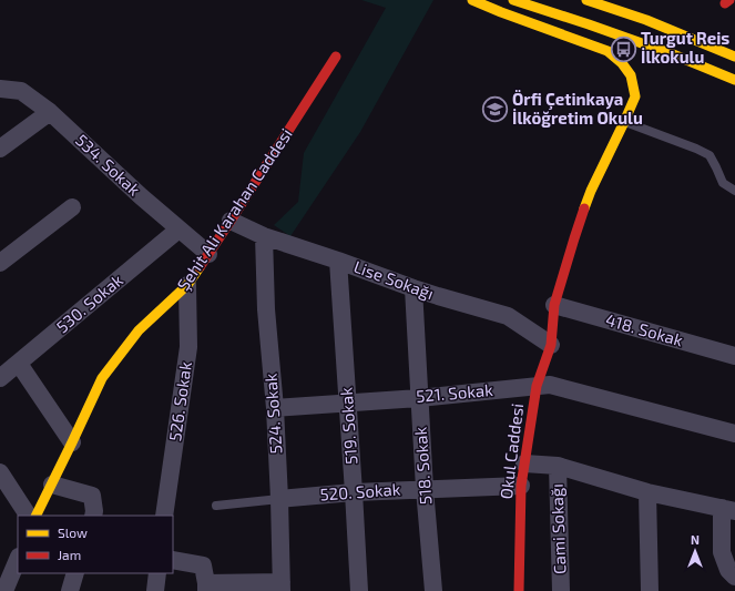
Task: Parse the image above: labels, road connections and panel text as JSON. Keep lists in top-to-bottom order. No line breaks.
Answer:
{"streets":{"main road":["Şehit Ali Karahan Caddesi","Okul Caddesi"],"street":["534. Sokak","Lise Sokağı","530. Sokak","418. Sokak","521. Sokak","526. Sokak","524. Sokak","519. Sokak","518. Sokak","520. Sokak","Cami Sokağı"]},"crossings":[["534. Sokak","Şehit Ali Karahan Caddesi"],["534. Sokak","530. Sokak"],["Şehit Ali Karahan Caddesi","Lise Sokağı"],["Şehit Ali Karahan Caddesi","526. Sokak"],["Lise Sokağı","524. Sokak"],["Lise Sokağı","519. Sokak"],["Lise Sokağı","Okul Caddesi"],["Lise Sokağı","518. Sokak"],["418. Sokak","Okul Caddesi"],["521. Sokak","524. Sokak"],["521. Sokak","519. Sokak"],["521. Sokak","Okul Caddesi"],["521. Sokak","518. Sokak"],["524. Sokak","520. Sokak"],["519. Sokak","520. Sokak"],["Okul Caddesi","520. Sokak"],["518. Sokak","520. Sokak"]],"places":{"bus stop":["Turgut Reis İlkokulu"],"school or university":["Örfi Çetinkaya İlköğretim Okulu"]},"legend":["Slow","Jam"],"north":"top"}
